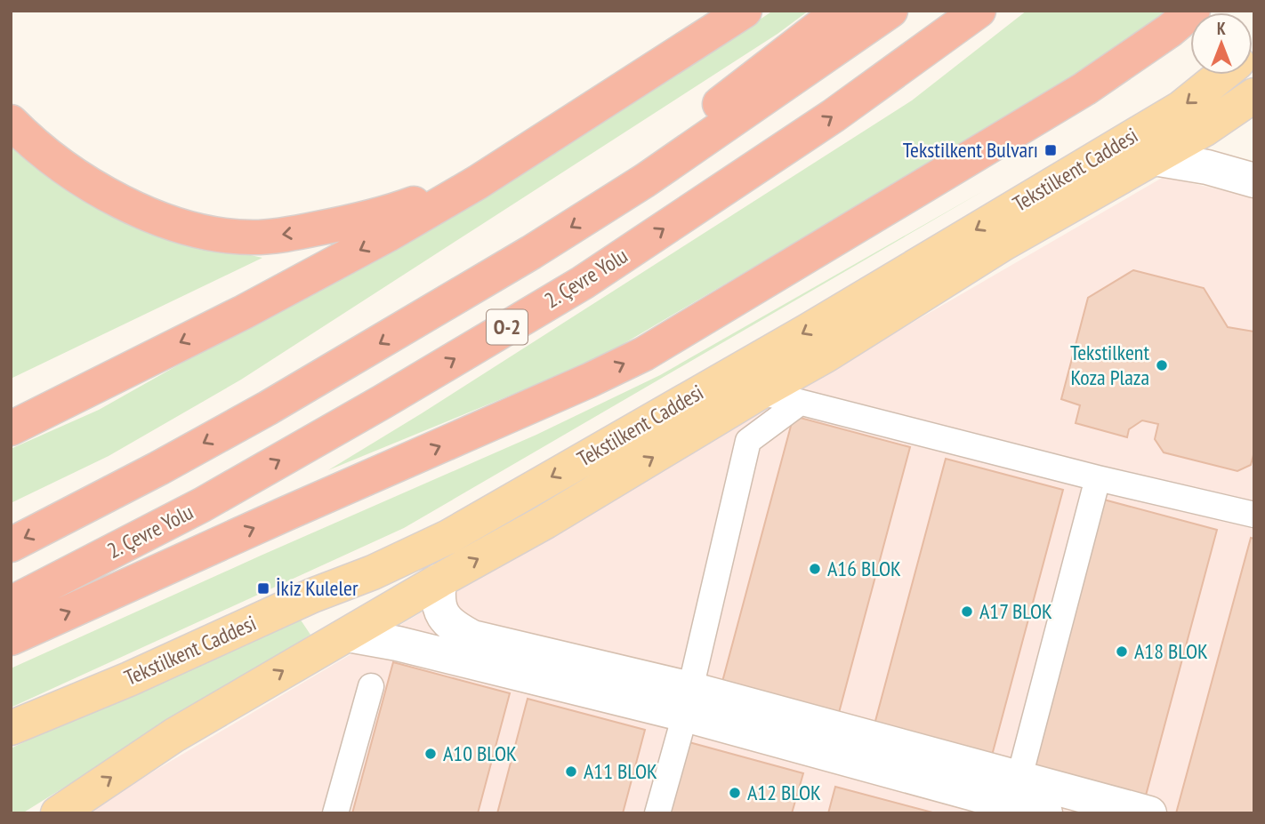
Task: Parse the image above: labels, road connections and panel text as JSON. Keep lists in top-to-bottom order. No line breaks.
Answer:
{"streets":{"highway":["2. Çevre Yolu","O-2"],"main road":["Tekstilkent Caddesi"]},"places":{"transit":["Tekstilkent Bulvarı","İkiz Kuleler"],"other":["Tekstilkent Koza Plaza","A16 BLOK","A17 BLOK","A18 BLOK","A10 BLOK","A11 BLOK","A12 BLOK"]},"north":"top"}
